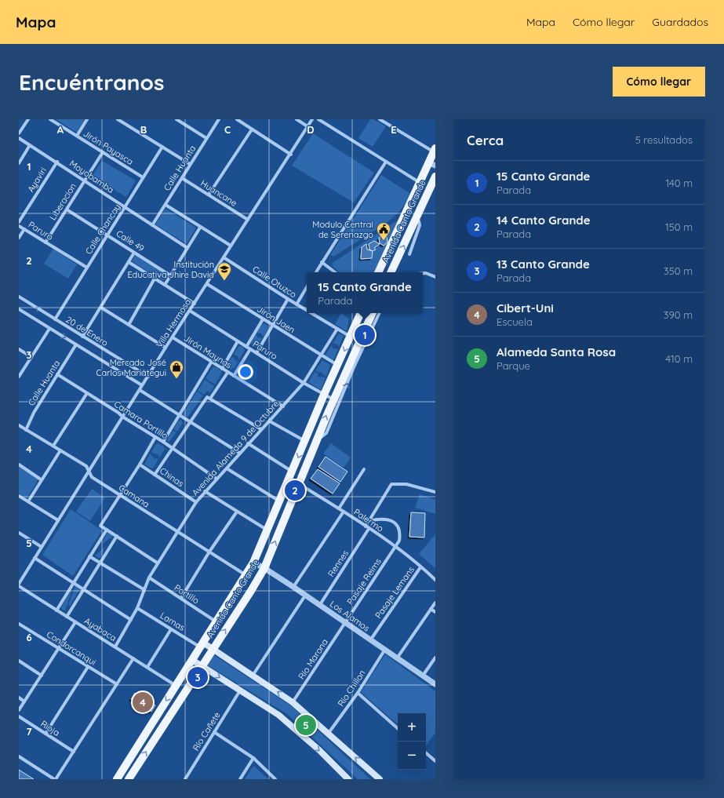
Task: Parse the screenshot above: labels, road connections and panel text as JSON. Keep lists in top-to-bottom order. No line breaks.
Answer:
{"streets":{"main road":["Avenida Canto Grande"],"street":["Jirón Payasca","Calle Huanta","Moyobamba","Ayaviri","Huancane","Liberacion","Calle Chancay","Paruro","Calle 49","Calle Otuzco","Jirón Jaen","Villa Hermosa","20 de Enero","Jirón Maynas","Camara Portillo","Avenida Alameda 9 de Octubre","Chinas","Camana","Palermo","Rennes","Pasaje Reims","Pasaje Lemans","Portillo","Los Alamos","Lamas","Ayabaca","Condorcanqui","Río Marona","Río Chillon","Rioja","Río Cañete"]},"crossings":[["Jirón Payasca","Liberacion"],["Jirón Payasca","Calle Chancay"],["Calle Huanta","Moyobamba"],["Calle Huanta","Huancane"],["Calle Huanta","20 de Enero"],["Calle Huanta","Camara Portillo"],["Calle Huanta","Camana"],["Moyobamba","Ayaviri"],["Moyobamba","Liberacion"],["Moyobamba","Calle Chancay"],["Huancane","Villa Hermosa"],["Liberacion","Paruro"],["Liberacion","Calle 49"],["Avenida Canto Grande","Paruro"],["Avenida Canto Grande","Calle Otuzco"],["Avenida Canto Grande","Jirón Jaen"],["Avenida Canto Grande","Camana"],["Avenida Canto Grande","Palermo"],["Avenida Canto Grande","Portillo"],["Avenida Canto Grande","Los Alamos"],["Avenida Canto Grande","Lamas"],["Avenida Canto Grande","Ayabaca"],["Calle Chancay","Paruro"],["Calle Chancay","Calle 49"],["Calle Chancay","20 de Enero"],["Paruro","Villa Hermosa"],["Paruro","Avenida Alameda 9 de Octubre"],["Calle Otuzco","Villa Hermosa"],["Calle Otuzco","Avenida Alameda 9 de Octubre"],["Jirón Jaen","Villa Hermosa"],["Jirón Jaen","Avenida Alameda 9 de Octubre"],["Villa Hermosa","20 de Enero"],["Villa Hermosa","Jirón Maynas"],["Villa Hermosa","Camara Portillo"],["Villa Hermosa","Camana"],["Villa Hermosa","Ayabaca"],["Jirón Maynas","Avenida Alameda 9 de Octubre"],["Camara Portillo","Avenida Alameda 9 de Octubre"],["Avenida Alameda 9 de Octubre","Chinas"],["Avenida Alameda 9 de Octubre","Camana"],["Avenida Alameda 9 de Octubre","Palermo"],["Avenida Alameda 9 de Octubre","Portillo"],["Avenida Alameda 9 de Octubre","Lamas"],["Avenida Alameda 9 de Octubre","Ayabaca"],["Palermo","Rennes"],["Palermo","Pasaje Reims"],["Palermo","Pasaje Lemans"],["Rennes","Pasaje Reims"],["Rennes","Los Alamos"],["Pasaje Reims","Los Alamos"],["Pasaje Reims","Río Marona"],["Pasaje Lemans","Los Alamos"],["Los Alamos","Río Marona"],["Los Alamos","Río Chillon"]],"places":{"public building":["Modulo Central de Serenazgo"],"school or university":["Institución Educativa Jhire David"],"shop":["Mercado José Carlos Mariátegui"]},"page":{"header":"Mapa","nav":["Mapa","Cómo llegar","Guardados"],"buttons":"Cómo llegar","title":"Encuéntranos","heading":["Cerca","5 resultados"],"list":[{"mark":"1","name":"15 Canto Grande","note":"Parada","value":"140 m"},{"mark":"2","name":"14 Canto Grande","note":"Parada","value":"150 m"},{"mark":"3","name":"13 Canto Grande","note":"Parada","value":"350 m"},{"mark":"4","name":"Cibert-Uni","note":"Escuela","value":"390 m"},{"mark":"5","name":"Alameda Santa Rosa","note":"Parque","value":"410 m"}],"popup":["15 Canto Grande","Parada"],"pins":["1","2","3","4","5"],"map_buttons":["+","−"]},"grid":{"columns":["A","B","C","D","E"],"rows":["1","2","3","4","5","6","7"]}}
